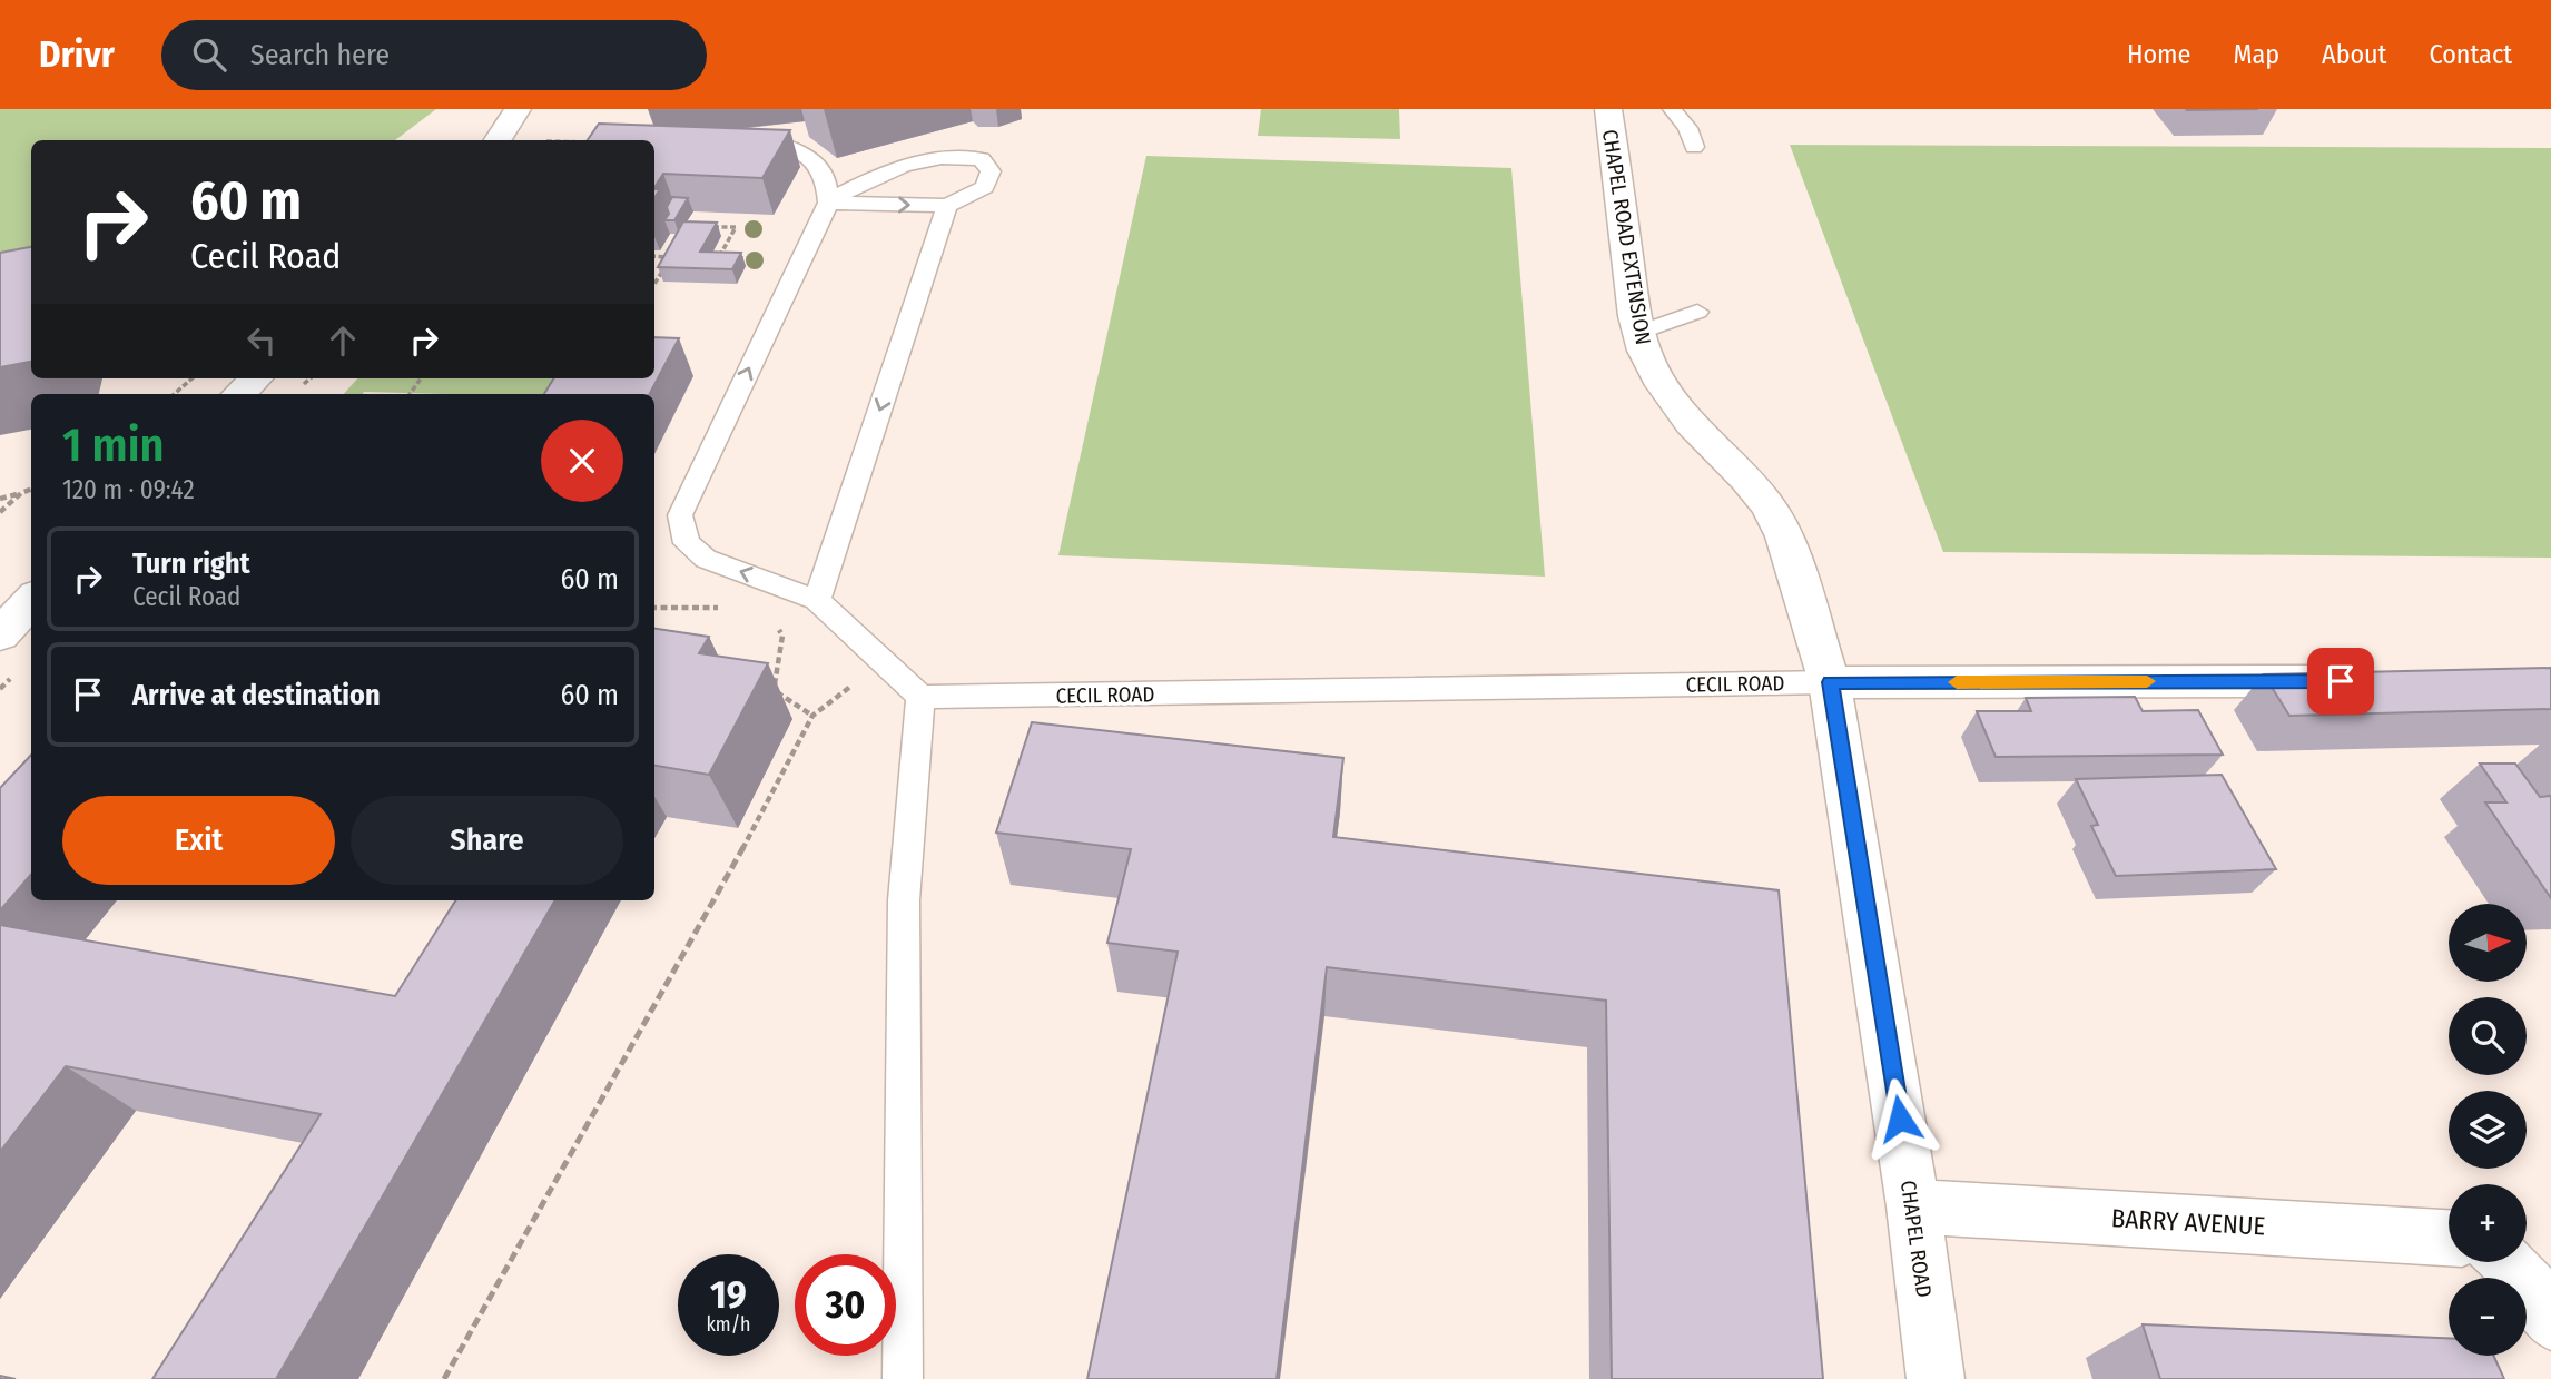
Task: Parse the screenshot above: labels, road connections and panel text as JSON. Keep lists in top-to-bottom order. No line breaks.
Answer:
{"streets":{"street":["CHAPEL ROAD EXTENSION","CECIL ROAD","BARRY AVENUE","CHAPEL ROAD"]},"crossings":[["CHAPEL ROAD EXTENSION","CECIL ROAD"],["CHAPEL ROAD EXTENSION","CHAPEL ROAD"],["CECIL ROAD","CHAPEL ROAD"],["BARRY AVENUE","CHAPEL ROAD"]],"north":"right","page":{"header":"Drivr","search":"Search here","nav":["Home","Map","About","Contact"],"turn":["60 m","Cecil Road"],"heading":["1 min","120 m · 09:42"],"list":[{"name":"Turn right","note":"Cecil Road","value":"60 m"},{"name":"Arrive at destination","value":"60 m"}],"buttons":["Exit","Share"],"map_buttons":["+","−"],"speed":"19 km/h","limit":"30"}}
